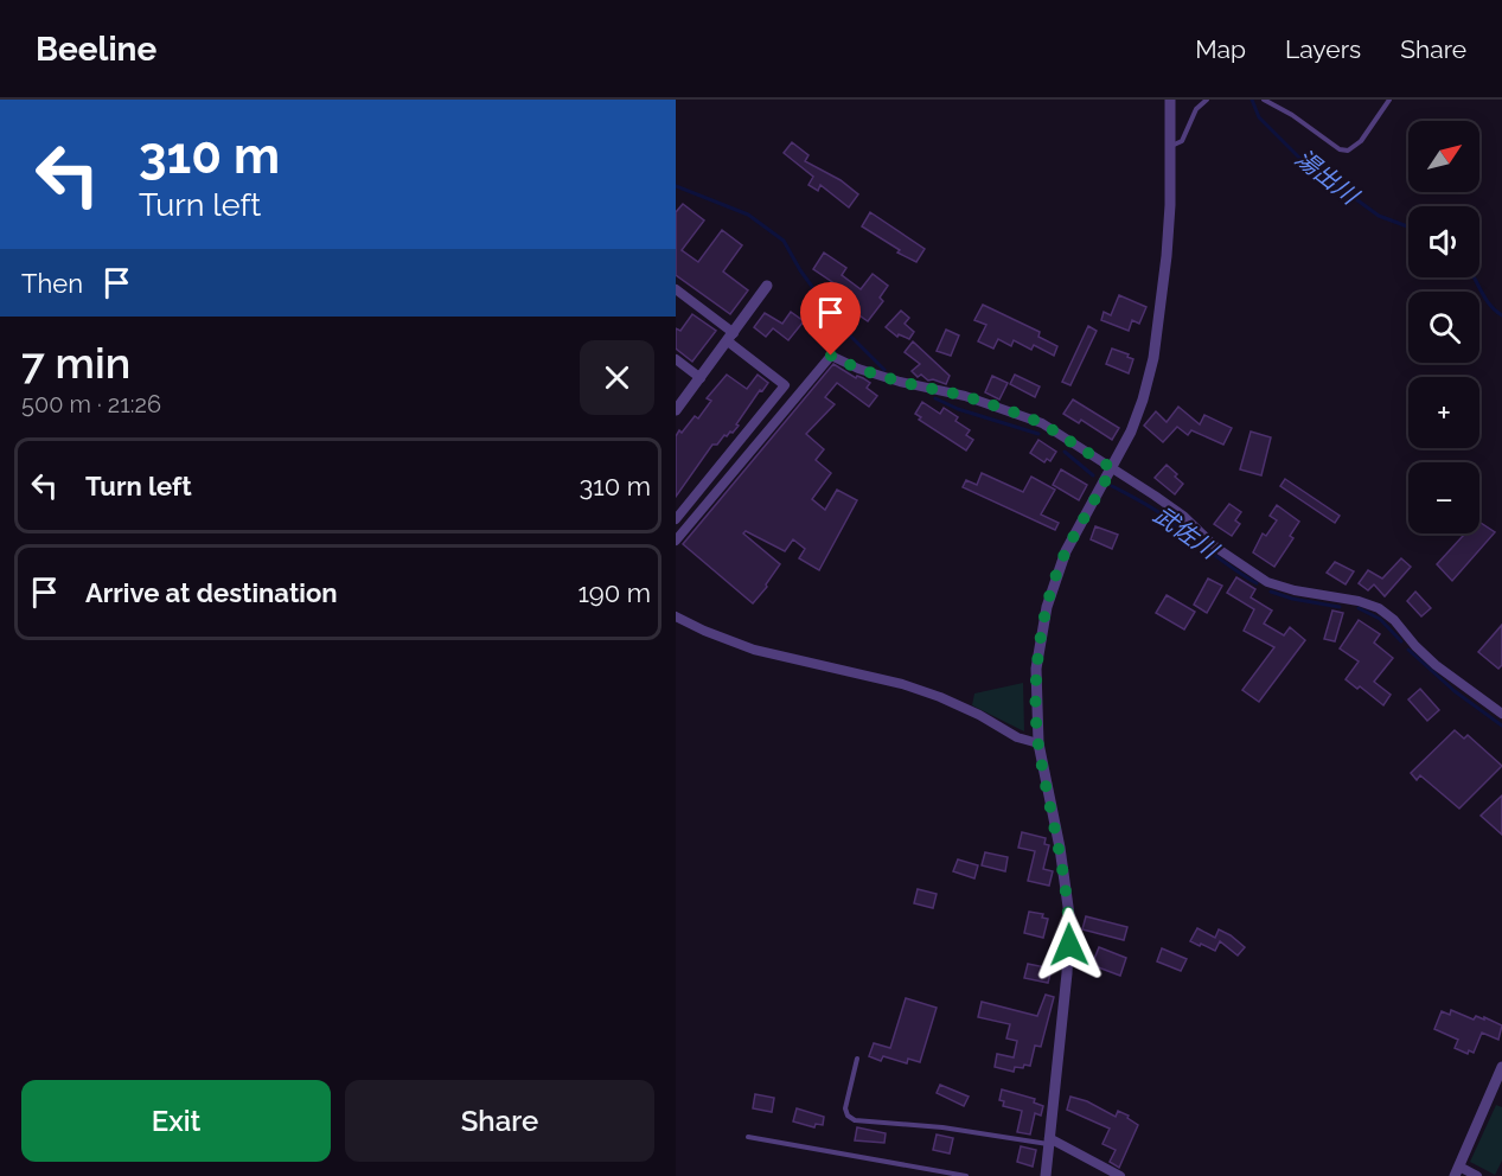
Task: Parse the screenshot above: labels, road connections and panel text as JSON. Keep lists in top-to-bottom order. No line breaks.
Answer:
{"water":["湯出川","武佐川"],"north":"top right","page":{"header":"Beeline","nav":["Map","Layers","Share"],"turn":["310 m","Turn left"],"map_buttons":["+","−"],"then":"Then","heading":["7 min","500 m · 21:26"],"list":[{"name":"Turn left","value":"310 m"},{"name":"Arrive at destination","value":"190 m"}],"buttons":["Exit","Share"]}}
